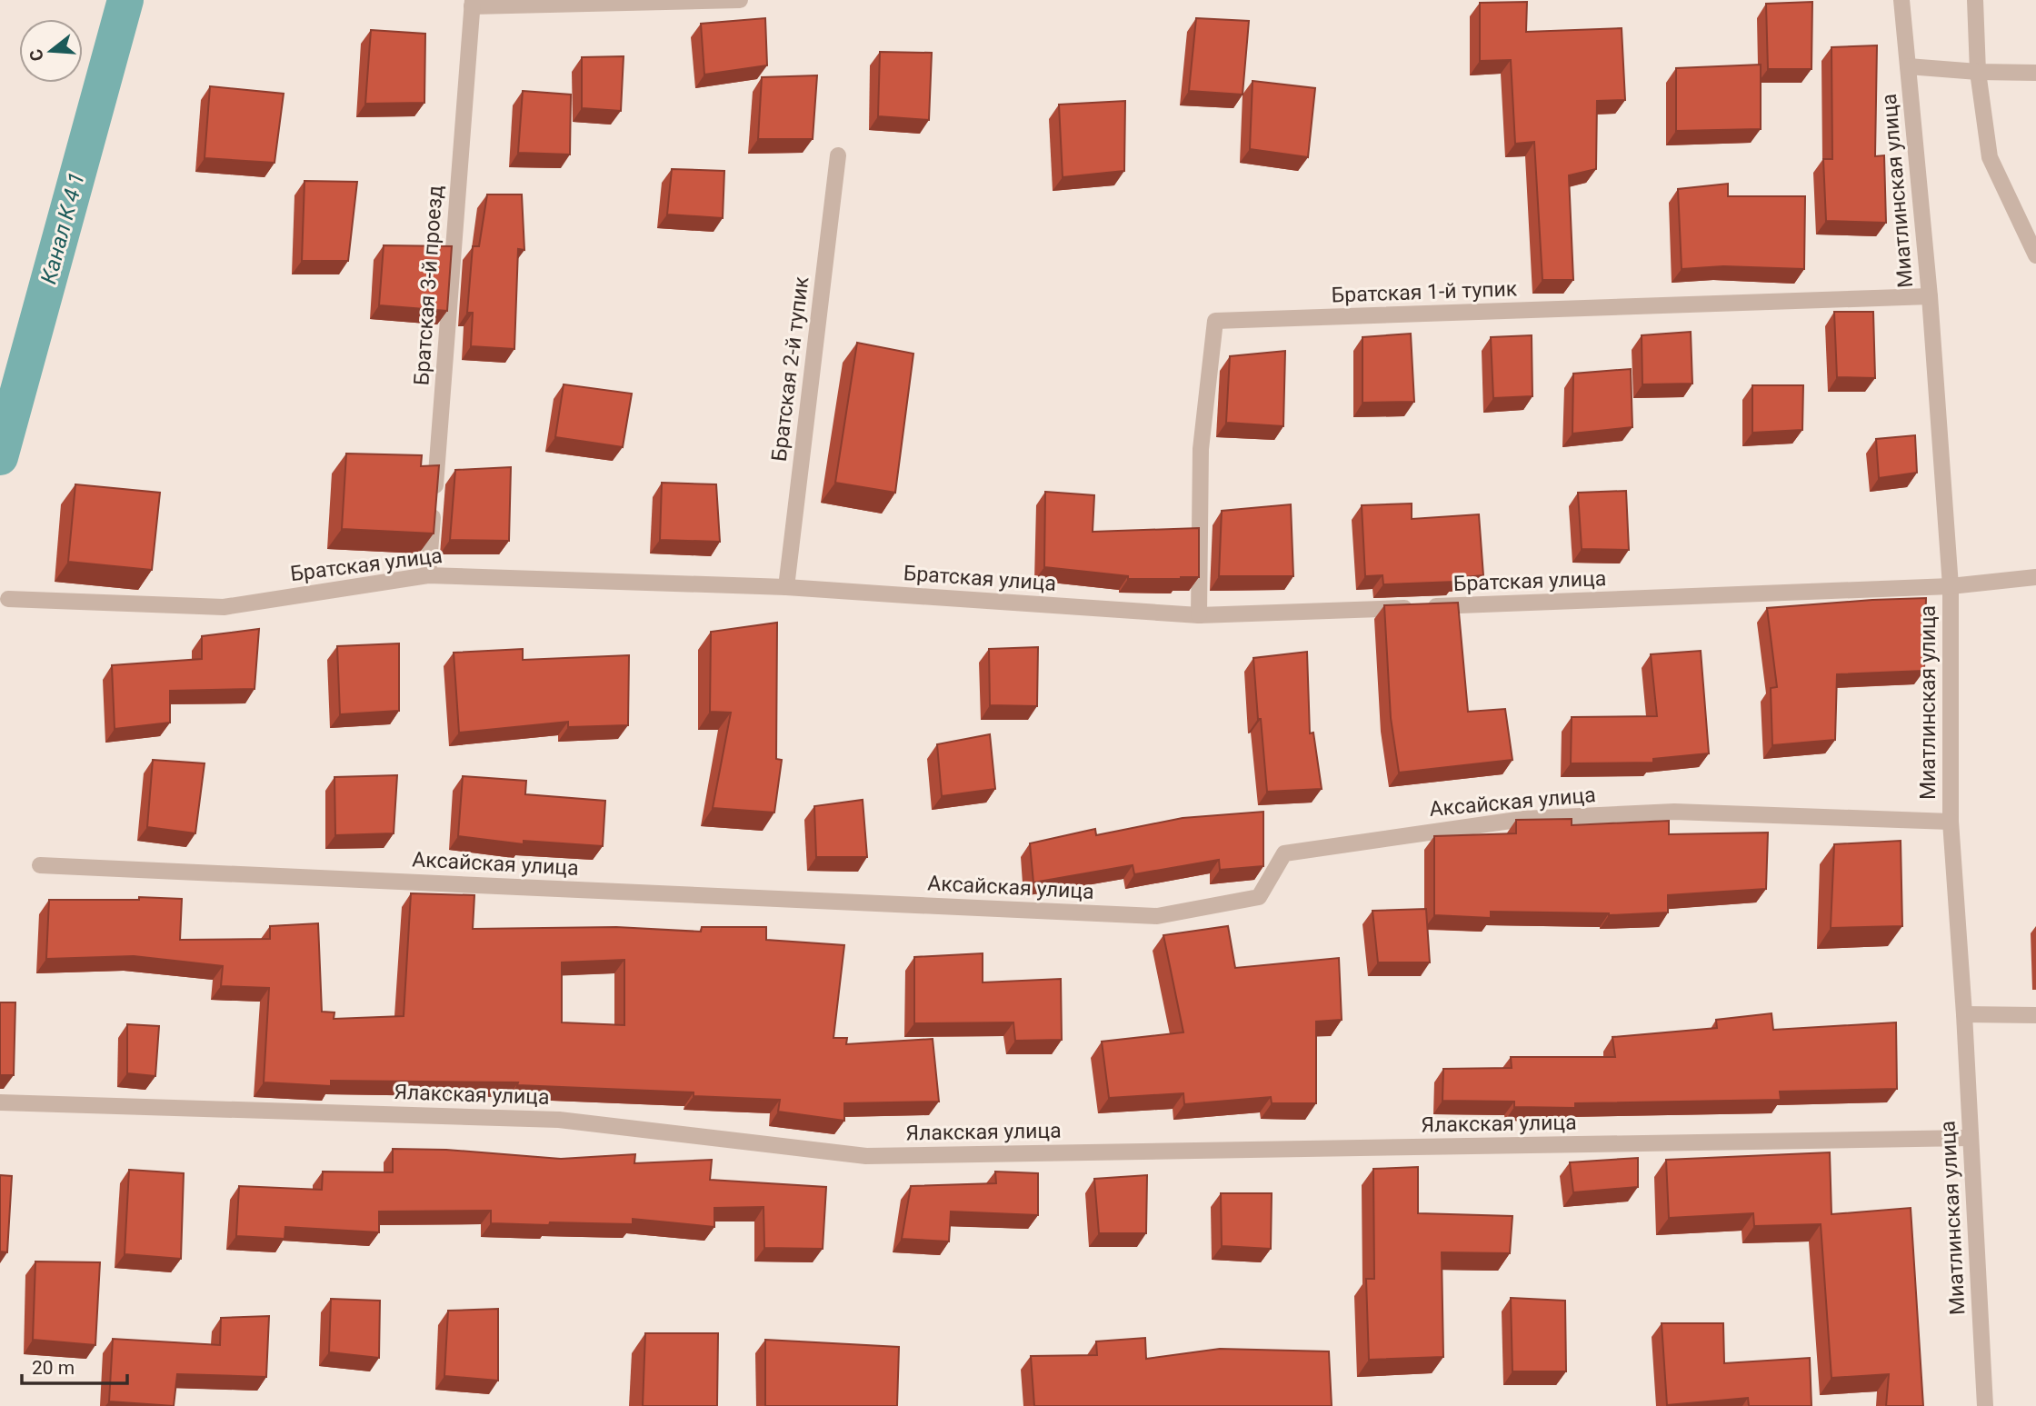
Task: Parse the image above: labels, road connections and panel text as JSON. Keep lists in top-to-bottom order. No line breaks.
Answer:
{"streets":{"street":["Миатлинская улица","Братская 3-й проезд","Братская 1-й тупик","Братская 2-й тупик","Братская улица","Аксайская улица","Ялакская улица"]},"crossings":[["Миатлинская улица","Братская 1-й тупик"],["Миатлинская улица","Братская улица"],["Миатлинская улица","Аксайская улица"],["Миатлинская улица","Ялакская улица"],["Братская 3-й проезд","Братская улица"],["Братская 1-й тупик","Братская улица"],["Братская 2-й тупик","Братская улица"]],"water":["Канал К 4 1"],"scale_bar":"20 m","north":"left"}
